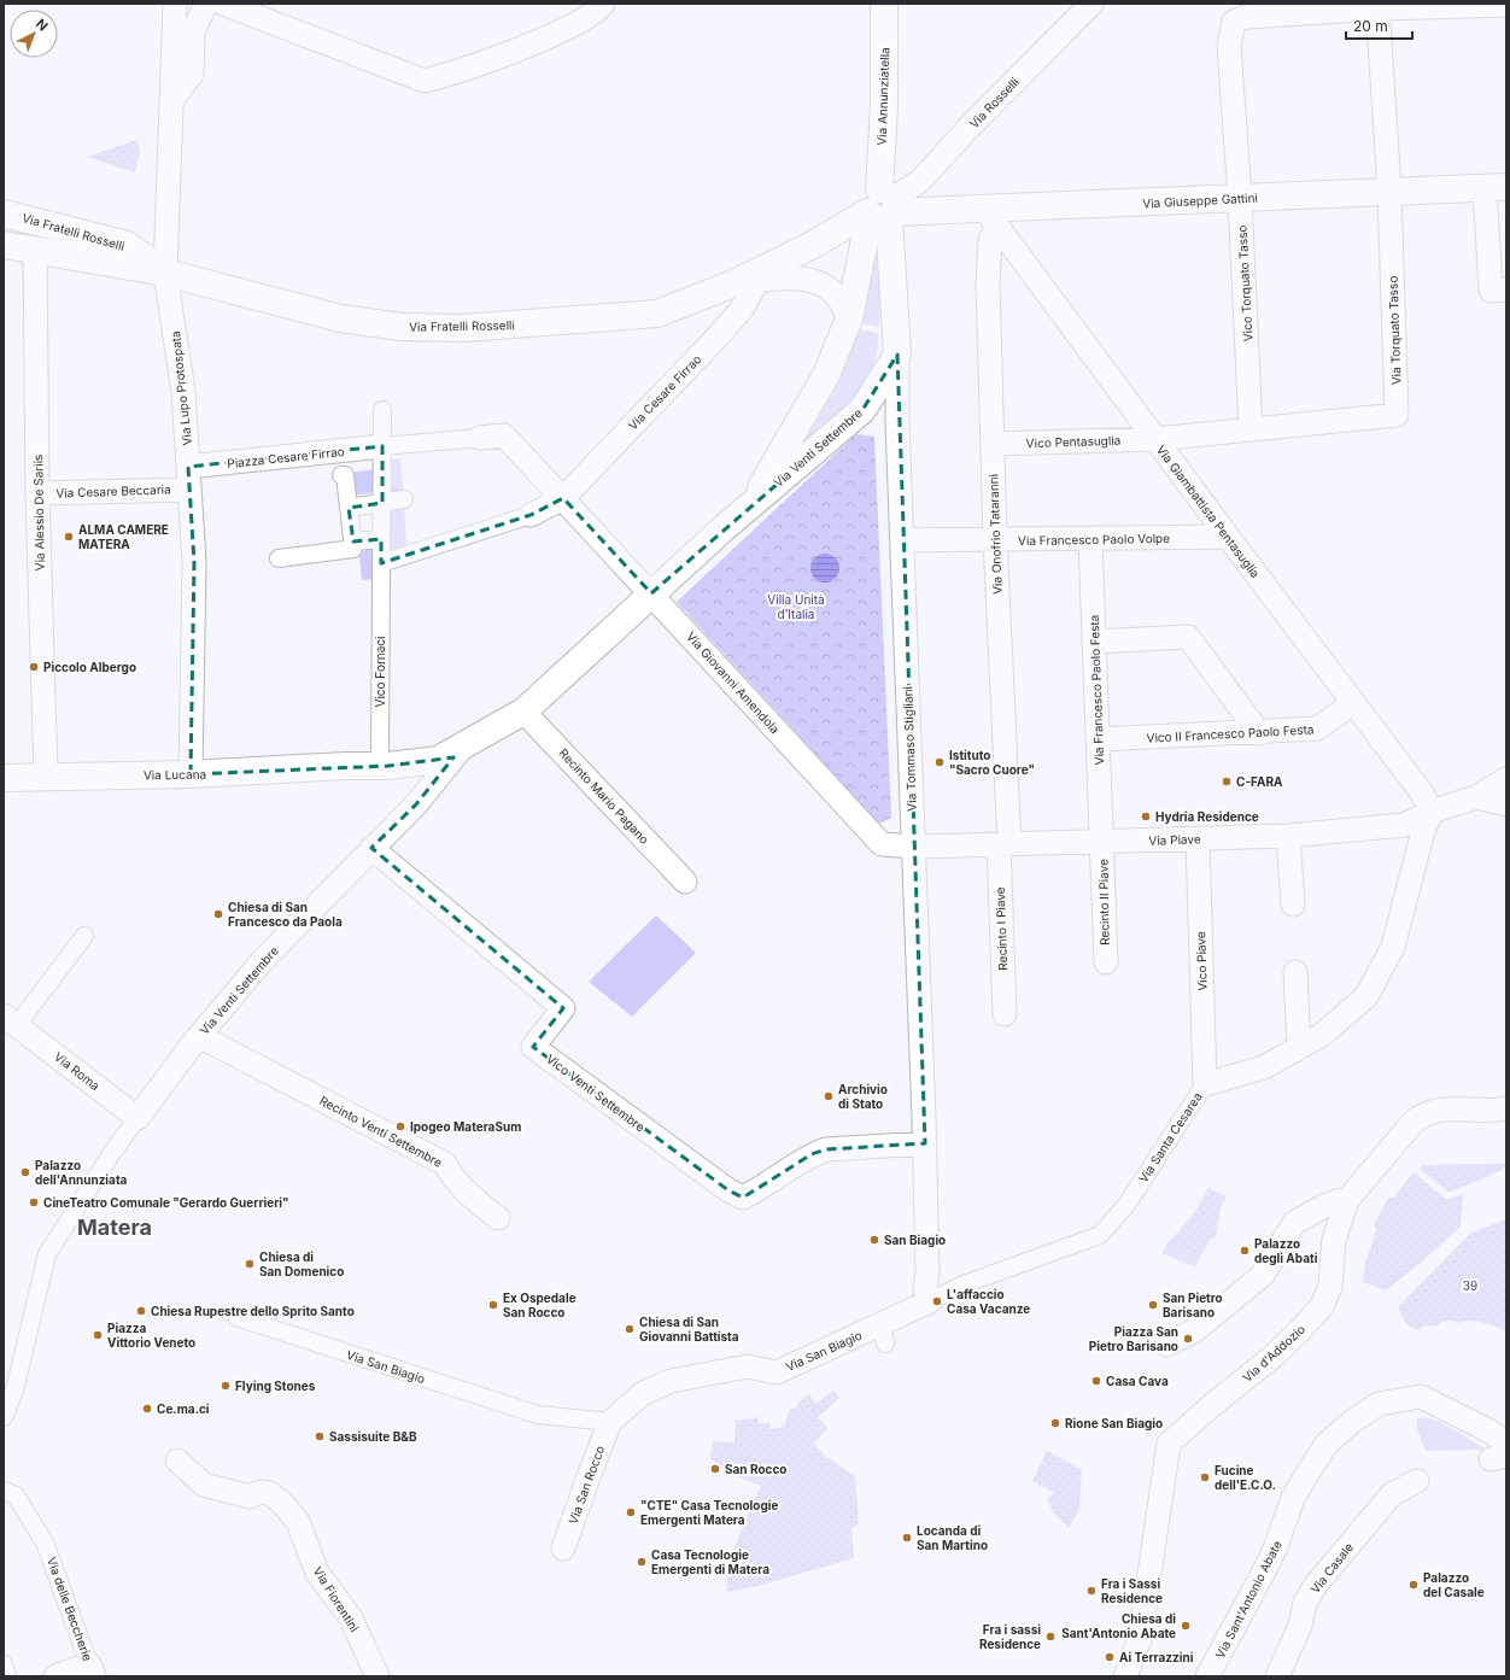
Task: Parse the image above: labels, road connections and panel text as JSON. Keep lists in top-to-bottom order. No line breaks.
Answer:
{"streets":{"street":["Via Annunziatella","Via Rosselli","Via Giuseppe Gattini","Via Fratelli Rosselli","Vico Torquato Tasso","Via Torquato Tasso","Via Lupo Protospata","Via Cesare Firrao","Vico Pentasuglia","Via Venti Settembre","Piazza Cesare Firrao","Via Cesare Beccaria","Via Giambattista Pentasuglia","Via Alessio De Sariis","Via Onofrio Tataranni","Via Francesco Paolo Volpe","Vico Fornaci","Via Giovanni Amendola","Via Francesco Paolo Festa","Vico II Francesco Paolo Festa","Via Tommaso Stigliani","Via Lucana","Recinto Mario Pagano","Via Piave","Recinto II Piave","Recinto I Piave","Vico Piave","Via Roma","Vico Venti Settembre","Recinto Venti Settembre","Via Santa Cesarea","Via San Biagio","Via d'Addozio","Via San Rocco","Via Casale","Via Fiorentini","Via Sant'Antonio Abate","Via delle Beccherie"]},"crossings":[["Via Annunziatella","Via Rosselli"],["Via Annunziatella","Via Giuseppe Gattini"],["Via Annunziatella","Via Fratelli Rosselli"],["Via Annunziatella","Via Venti Settembre"],["Via Rosselli","Via Giuseppe Gattini"],["Via Rosselli","Via Fratelli Rosselli"],["Via Rosselli","Via Venti Settembre"],["Via Giuseppe Gattini","Via Fratelli Rosselli"],["Via Giuseppe Gattini","Vico Torquato Tasso"],["Via Giuseppe Gattini","Via Torquato Tasso"],["Via Giuseppe Gattini","Via Venti Settembre"],["Via Giuseppe Gattini","Via Giambattista Pentasuglia"],["Via Giuseppe Gattini","Via Onofrio Tataranni"],["Via Fratelli Rosselli","Via Lupo Protospata"],["Via Fratelli Rosselli","Via Cesare Firrao"],["Via Fratelli Rosselli","Via Venti Settembre"],["Via Fratelli Rosselli","Via Alessio De Sariis"],["Vico Torquato Tasso","Via Torquato Tasso"],["Via Torquato Tasso","Vico Pentasuglia"],["Via Torquato Tasso","Via Giambattista Pentasuglia"],["Via Lupo Protospata","Piazza Cesare Firrao"],["Via Lupo Protospata","Via Cesare Beccaria"],["Via Lupo Protospata","Via Lucana"],["Via Cesare Firrao","Piazza Cesare Firrao"],["Via Cesare Firrao","Via Giovanni Amendola"],["Vico Pentasuglia","Via Giambattista Pentasuglia"],["Vico Pentasuglia","Via Onofrio Tataranni"],["Via Venti Settembre","Via Giovanni Amendola"],["Via Venti Settembre","Via Tommaso Stigliani"],["Via Venti Settembre","Via Lucana"],["Via Venti Settembre","Recinto Mario Pagano"],["Via Venti Settembre","Via Roma"],["Via Venti Settembre","Vico Venti Settembre"],["Via Venti Settembre","Recinto Venti Settembre"],["Piazza Cesare Firrao","Via Cesare Beccaria"],["Piazza Cesare Firrao","Via Giovanni Amendola"],["Via Cesare Beccaria","Via Alessio De Sariis"],["Via Giambattista Pentasuglia","Via Onofrio Tataranni"],["Via Giambattista Pentasuglia","Via Francesco Paolo Volpe"],["Via Giambattista Pentasuglia","Vico II Francesco Paolo Festa"],["Via Giambattista Pentasuglia","Via Piave"],["Via Giambattista Pentasuglia","Via Santa Cesarea"],["Via Alessio De Sariis","Via Lucana"],["Via Onofrio Tataranni","Via Francesco Paolo Volpe"],["Via Onofrio Tataranni","Via Piave"],["Via Onofrio Tataranni","Recinto I Piave"],["Via Francesco Paolo Volpe","Via Francesco Paolo Festa"],["Via Francesco Paolo Volpe","Via Tommaso Stigliani"],["Via Giovanni Amendola","Via Tommaso Stigliani"],["Via Giovanni Amendola","Via Piave"],["Via Francesco Paolo Festa","Vico II Francesco Paolo Festa"],["Via Francesco Paolo Festa","Via Piave"],["Via Francesco Paolo Festa","Recinto II Piave"],["Via Tommaso Stigliani","Via Piave"],["Via Tommaso Stigliani","Vico Venti Settembre"],["Via Tommaso Stigliani","Via Santa Cesarea"],["Via Tommaso Stigliani","Via San Biagio"],["Via Piave","Recinto II Piave"],["Via Piave","Recinto I Piave"],["Via Piave","Vico Piave"],["Via Piave","Via Santa Cesarea"],["Vico Piave","Via Santa Cesarea"],["Via Santa Cesarea","Via San Biagio"],["Via San Biagio","Via San Rocco"]],"districts":["Matera"],"parks":["Villa Unità d’Italia","39"],"places":["ALMA CAMERE MATERA","Piccolo Albergo","Istituto \"Sacro Cuore\"","C-FARA","Hydria Residence","Chiesa di San Francesco da Paola","Archivio di Stato","Ipogeo MateraSum","Palazzo dell'Annunziata","CineTeatro Comunale \"Gerardo Guerrieri\"","San Biagio","Palazzo degli Abati","Chiesa di San Domenico","L'affaccio Casa Vacanze","Ex Ospedale San Rocco","San Pietro Barisano","Chiesa Rupestre dello Sprito Santo","Chiesa di San Giovanni Battista","Piazza Vittorio Veneto","Piazza San Pietro Barisano","Casa Cava","Flying Stones","Ce.ma.ci","Rione San Biagio","Sassisuite B&B","San Rocco","Fucine dell'E.C.O.","\"CTE\" Casa Tecnologie Emergenti Matera","Locanda di San Martino","Casa Tecnologie Emergenti di Matera","Palazzo del Casale","Fra i Sassi Residence","Chiesa di Sant'Antonio Abate","Fra i sassi Residence","Ai Terrazzini"],"scale_bar":"20 m","north":"top right"}
